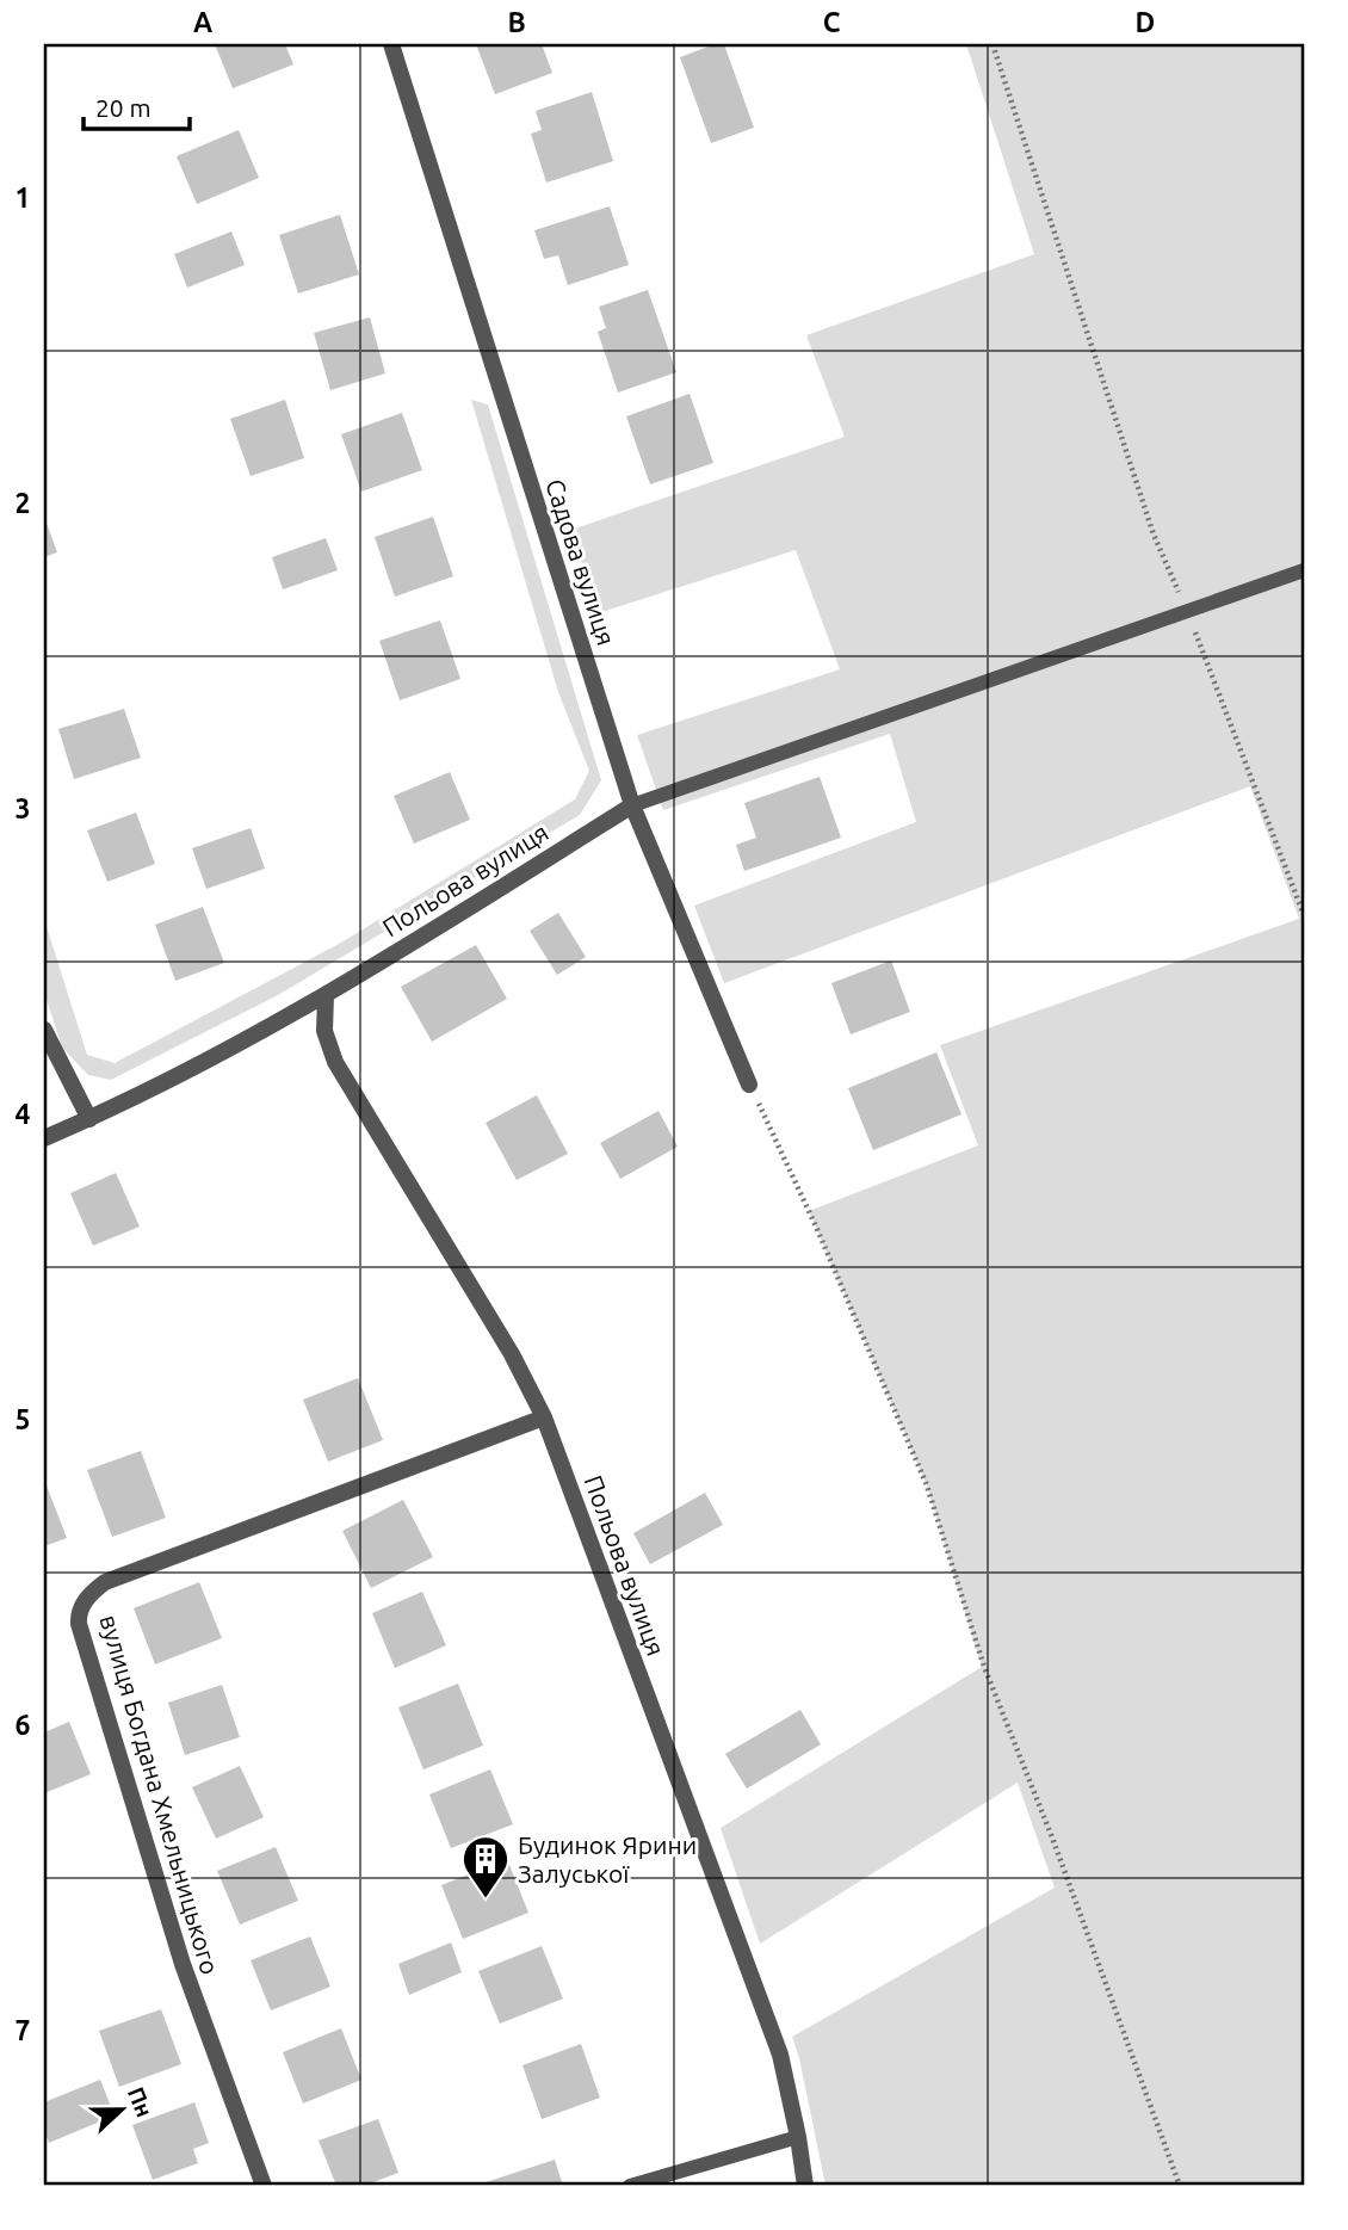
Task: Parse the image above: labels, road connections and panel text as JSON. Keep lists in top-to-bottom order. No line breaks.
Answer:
{"streets":{"street":["Садова вулиця","Польова вулиця","вулиця Богдана Хмельницького"]},"crossings":[["Садова вулиця","Польова вулиця"],["Польова вулиця","вулиця Богдана Хмельницького"]],"places":{"building":["Будинок Ярини Залуської"]},"scale_bar":"20 m","north":"right","grid":{"columns":["A","B","C","D"],"rows":["1","2","3","4","5","6","7"]}}
